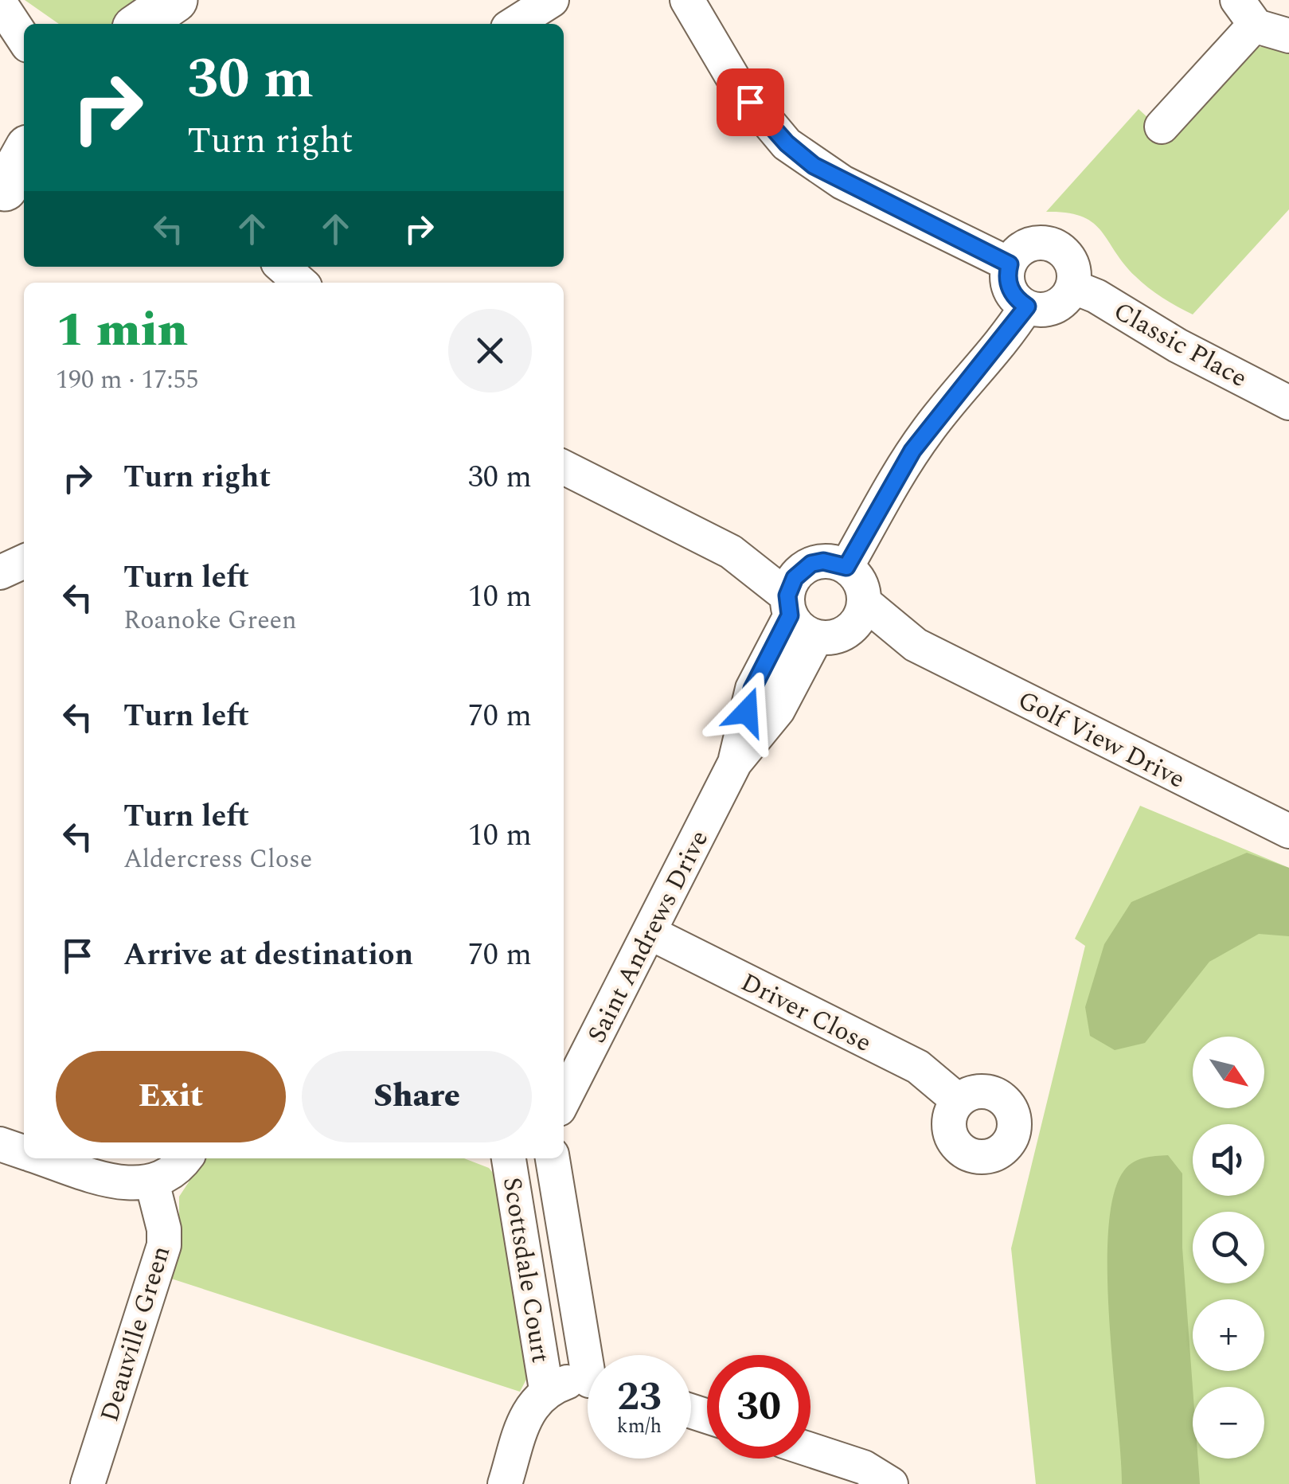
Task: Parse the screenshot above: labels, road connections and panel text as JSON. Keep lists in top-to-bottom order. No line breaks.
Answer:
{"streets":{"street":["Classic Place","Golf View Drive","Saint Andrews Drive","Driver Close","Scottsdale Court","Deauville Green"]},"crossings":[["Golf View Drive","Saint Andrews Drive"],["Saint Andrews Drive","Driver Close"]],"north":"bottom right","page":{"turn":["30 m","Turn right"],"heading":["1 min","190 m · 17:55"],"list":[{"name":"Turn right","value":"30 m"},{"name":"Turn left","note":"Roanoke Green","value":"10 m"},{"name":"Turn left","value":"70 m"},{"name":"Turn left","note":"Aldercress Close","value":"10 m"},{"name":"Arrive at destination","value":"70 m"}],"buttons":["Exit","Share"],"map_buttons":["+","−"],"speed":"23 km/h","limit":"30"}}
